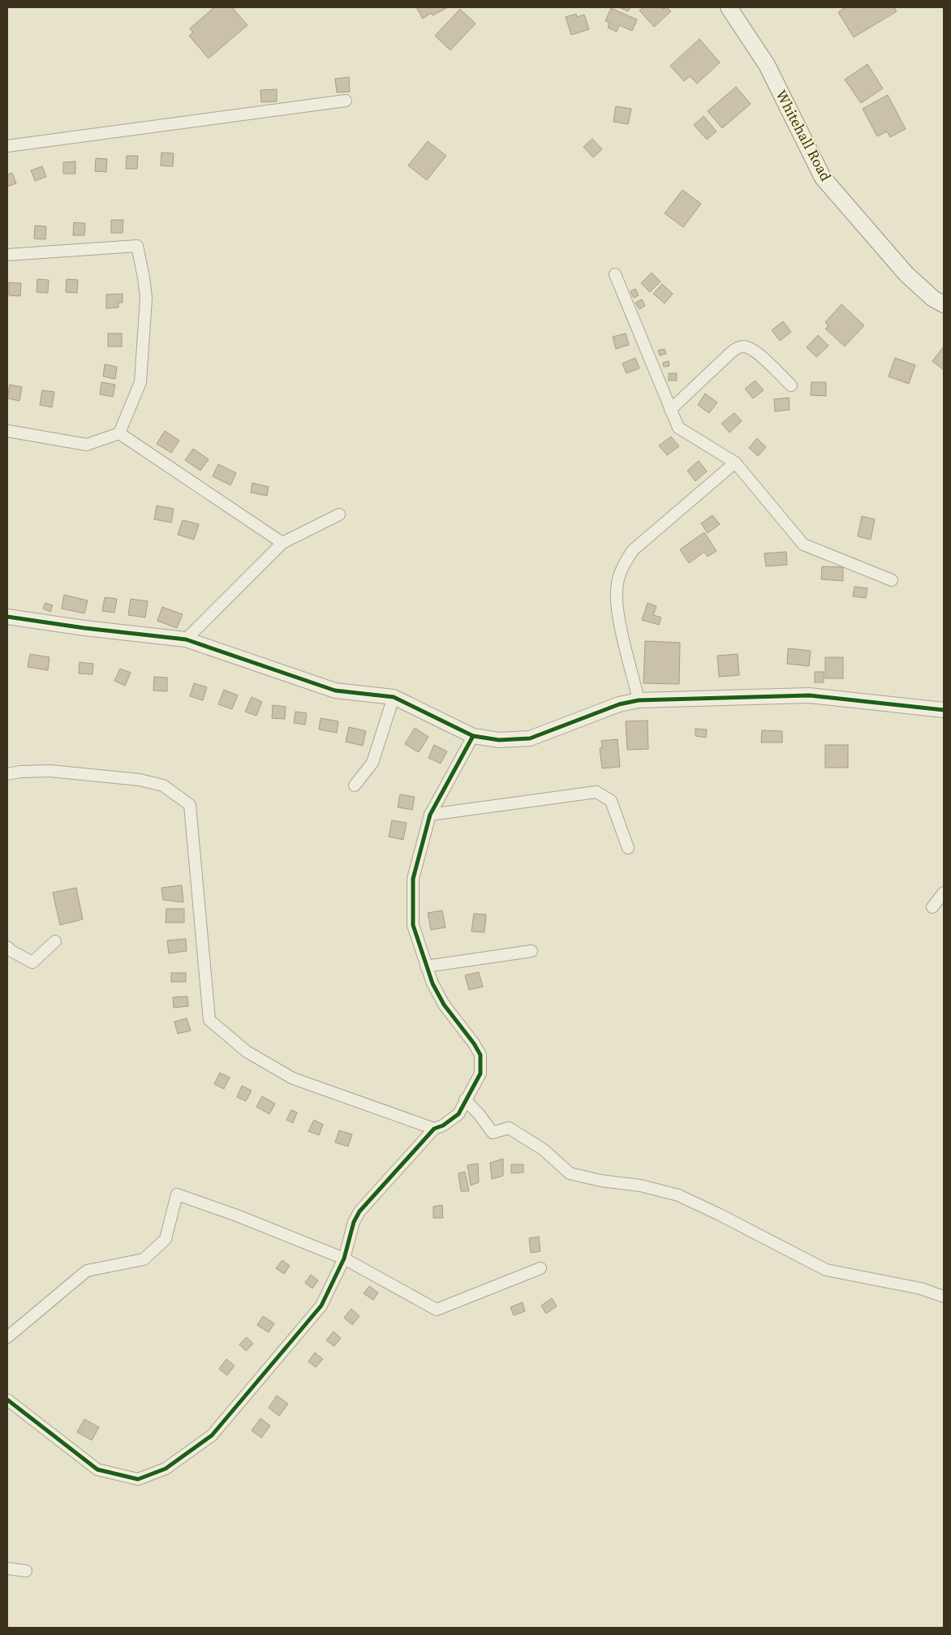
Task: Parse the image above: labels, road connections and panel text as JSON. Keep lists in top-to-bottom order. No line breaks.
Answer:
{"streets":{"main road":["Whitehall Road"]}}
